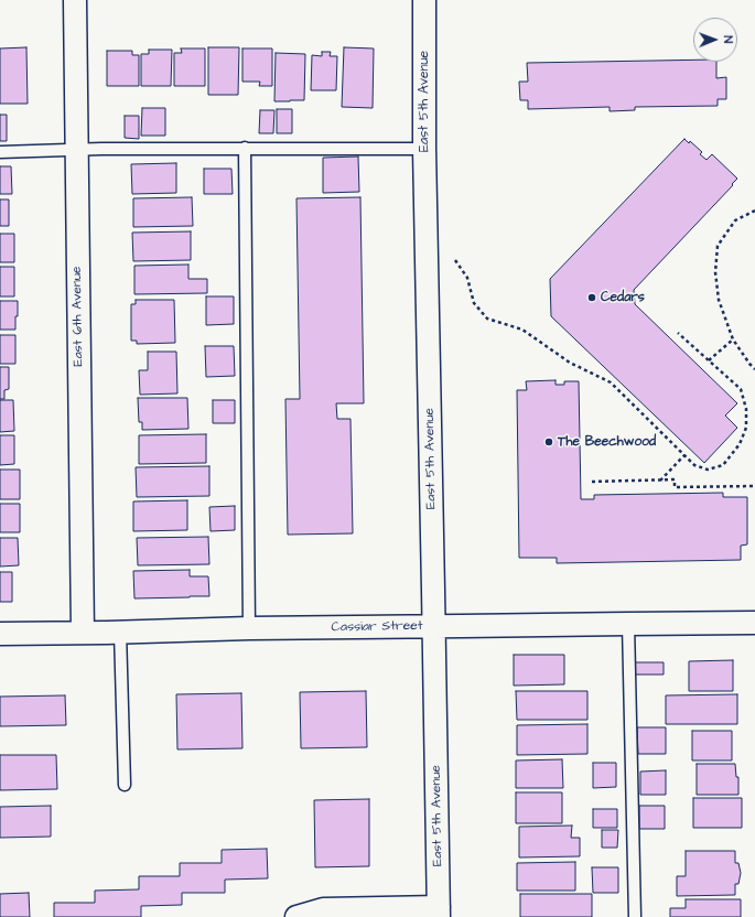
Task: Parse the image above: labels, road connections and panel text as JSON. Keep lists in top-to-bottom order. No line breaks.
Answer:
{"streets":{"street":["East 5th Avenue","East 6th Avenue","Cassiar Street"]},"crossings":[["East 5th Avenue","Cassiar Street"],["East 6th Avenue","Cassiar Street"]],"places":["Cedars","The Beechwood"],"north":"right"}
